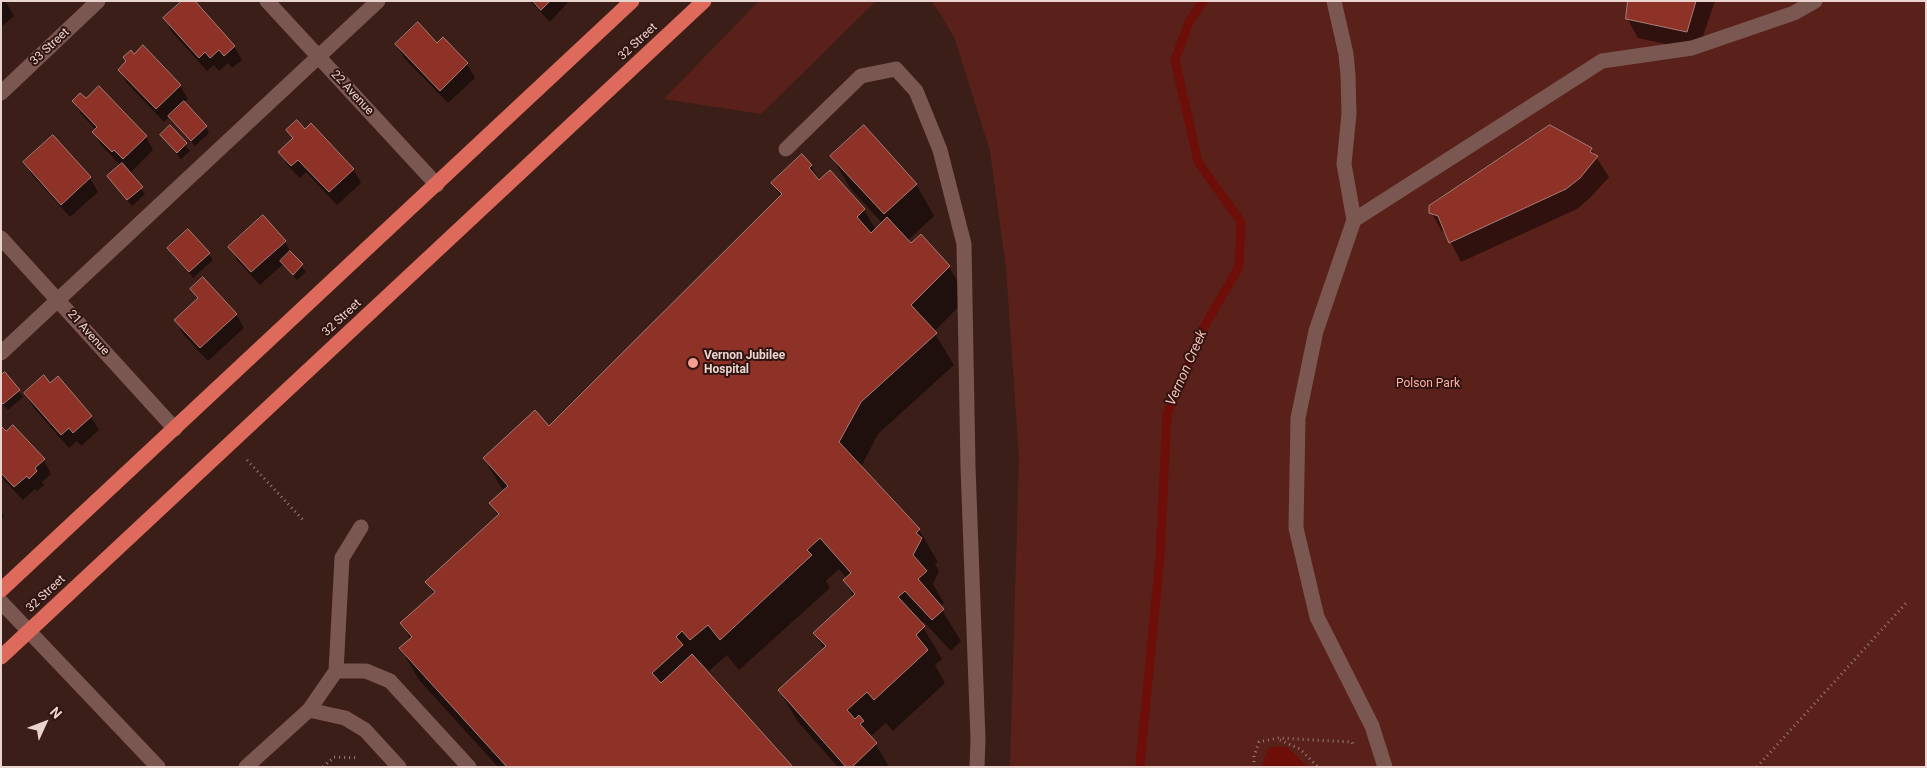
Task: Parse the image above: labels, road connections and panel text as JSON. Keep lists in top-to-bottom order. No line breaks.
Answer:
{"streets":{"highway":["32 Street"],"street":["33 Street","22 Avenue","21 Avenue"]},"water":["Vernon Creek"],"parks":["Polson Park"],"places":["Vernon Jubilee Hospital"],"north":"top right"}
